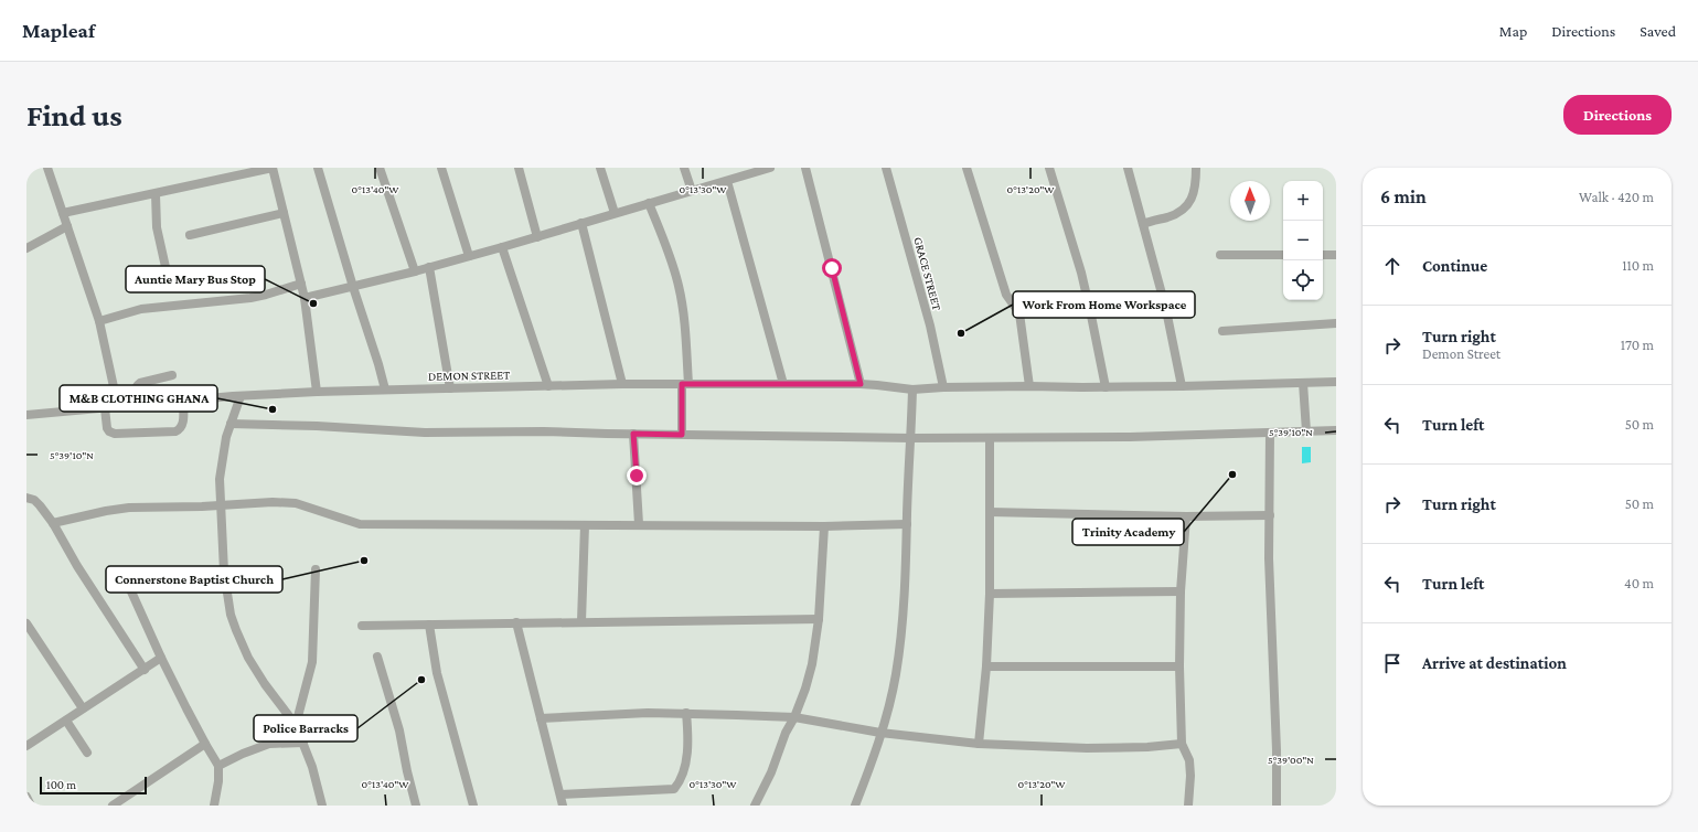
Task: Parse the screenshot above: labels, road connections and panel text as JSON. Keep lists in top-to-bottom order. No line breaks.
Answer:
{"streets":{"street":["GRACE STREET","DEMON STREET"]},"crossings":[["GRACE STREET","DEMON STREET"]],"places":["Auntie Mary Bus Stop","Work From Home Workspace","M&B CLOTHING GHANA","Trinity Academy","Connerstone Baptist Church","Police Barracks"],"scale_bar":"100 m","north":"top","page":{"header":"Mapleaf","nav":["Map","Directions","Saved"],"buttons":"Directions","title":"Find us","heading":["6 min","Walk · 420 m"],"map_buttons":["+","−"],"list":[["Continue","110 m"],["Turn right","Demon Street","170 m"],["Turn left","50 m"],["Turn right","50 m"],["Turn left","40 m"],"Arrive at destination"],"scale":"100 m"},"coordinates":["0°13'40\"W","0°13'30\"W","0°13'20\"W","5°39'10\"N","5°39'00\"N"]}
